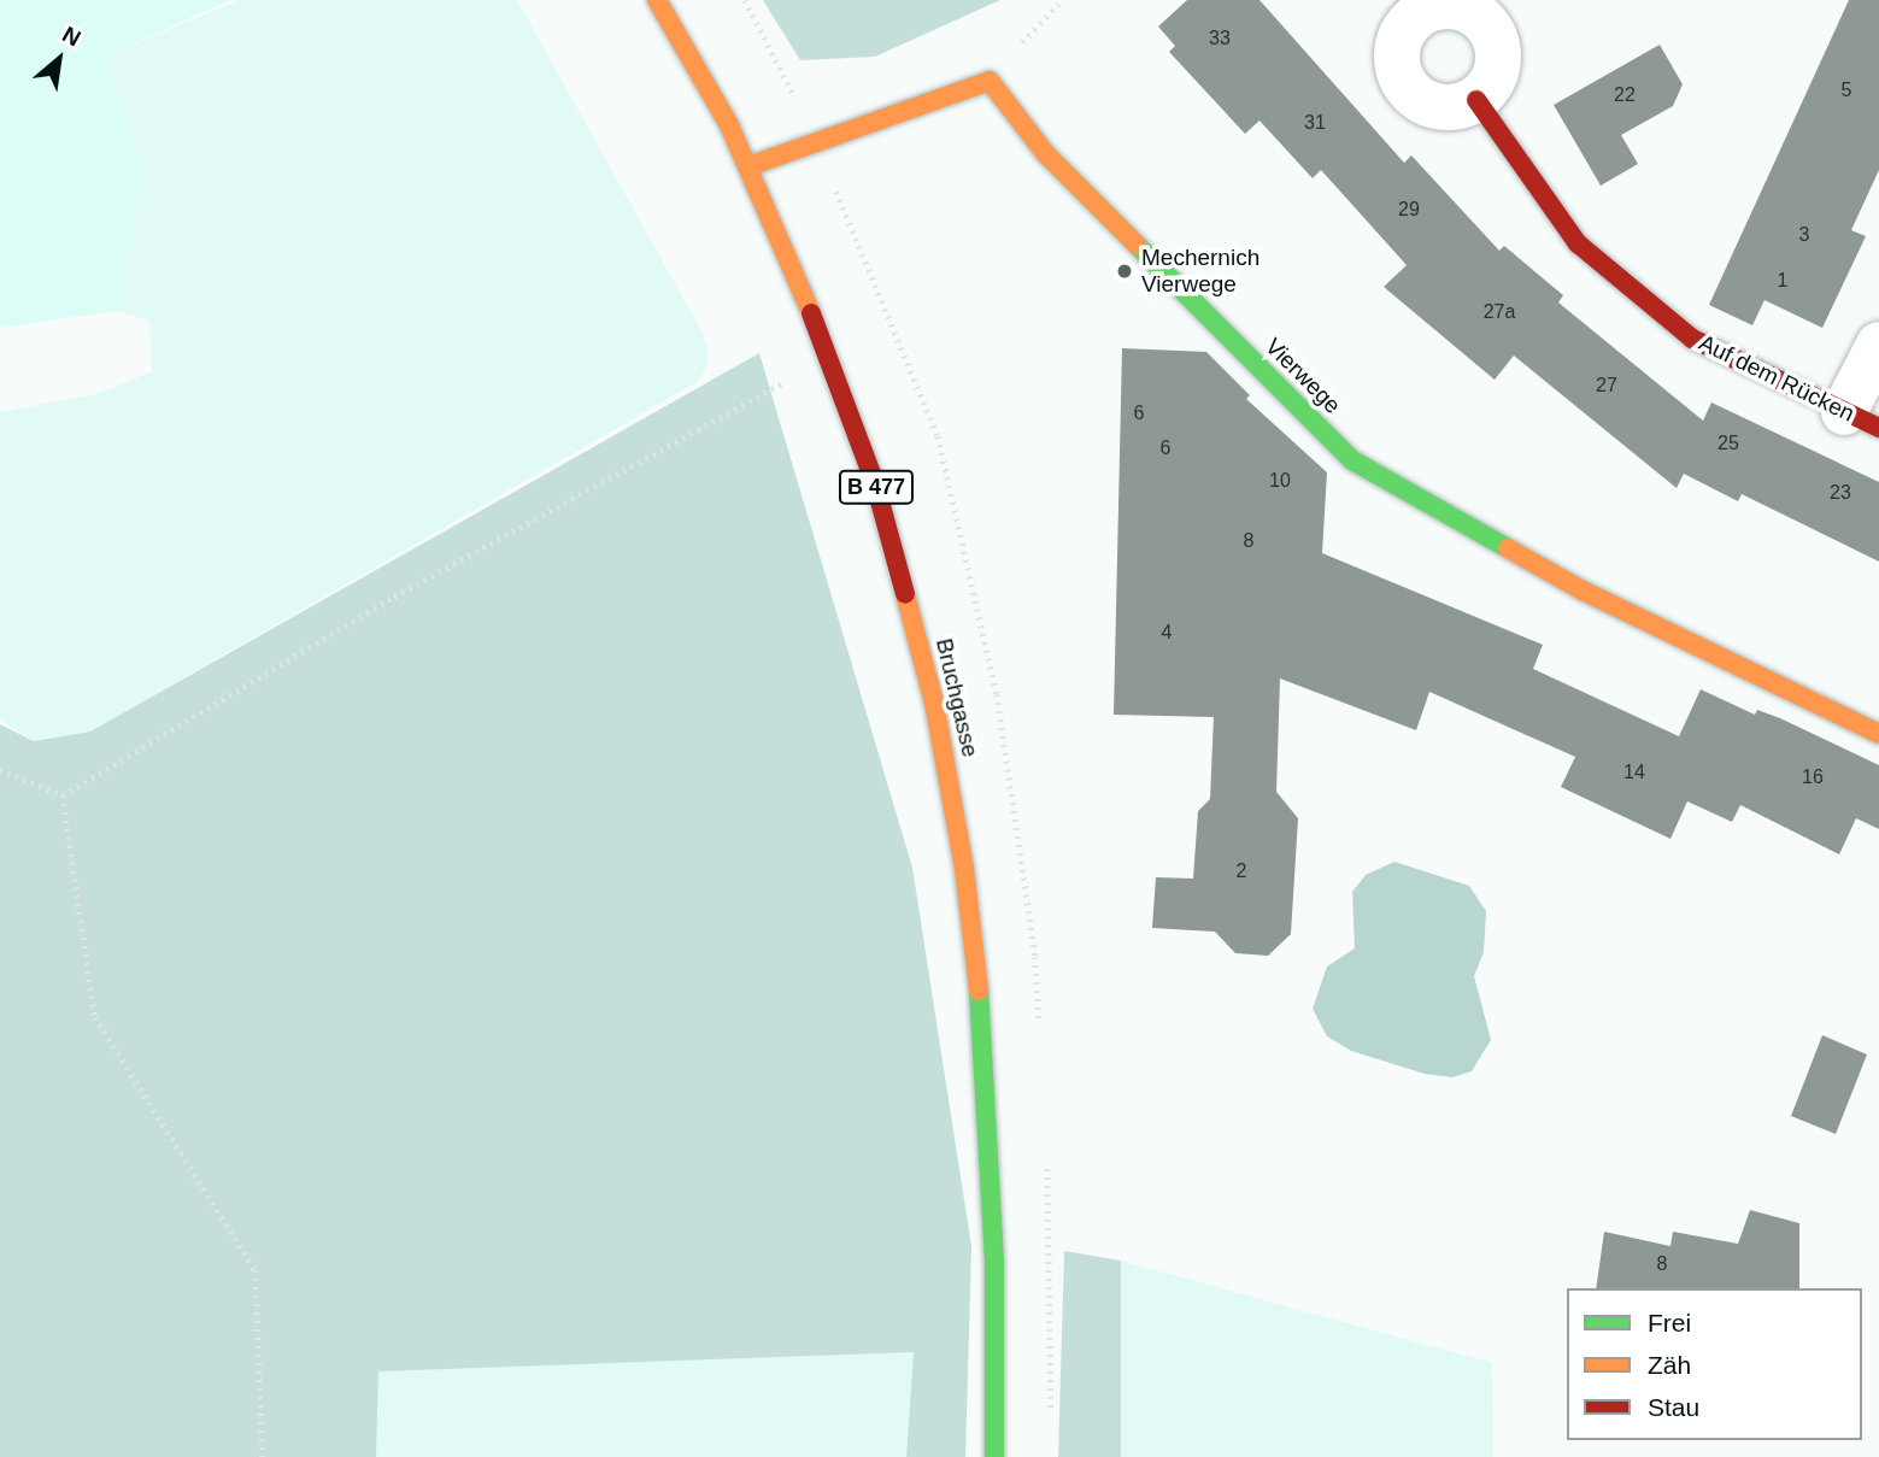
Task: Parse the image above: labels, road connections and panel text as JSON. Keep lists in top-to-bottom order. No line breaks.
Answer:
{"streets":{"street":["Vierwege","Auf dem Rücken","B 477","Bruchgasse"]},"crossings":[["Vierwege","Bruchgasse"]],"places":["Mechernich Vierwege"],"house_numbers":["33","5","22","31","29","3","1","27a","27","6","25","6","10","23","8","4","14","16","2","8"],"legend":["Frei","Zäh","Stau"],"north":"top right"}
